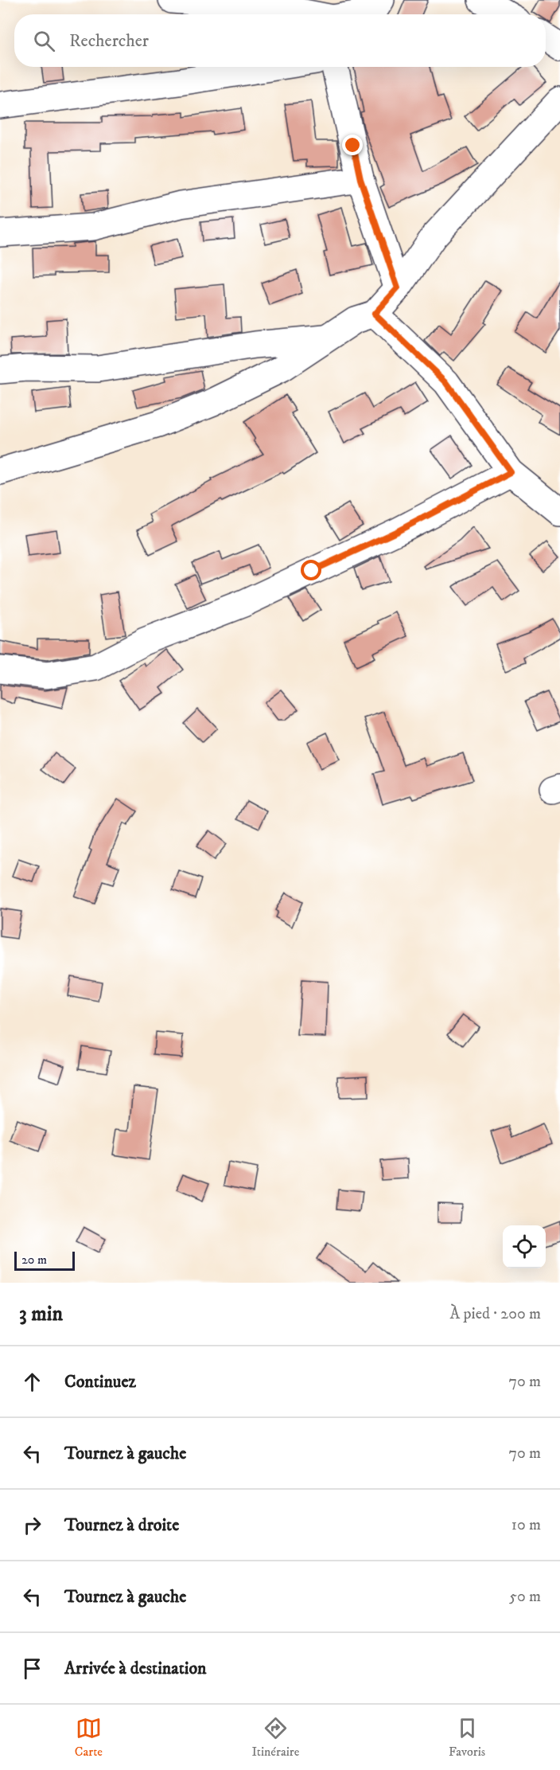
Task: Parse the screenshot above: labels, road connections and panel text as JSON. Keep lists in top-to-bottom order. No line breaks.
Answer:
{"scale_bar":"20 m","page":{"search":"Rechercher","scale":"20 m","heading":["3 min","À pied · 200 m"],"list":[["Continuez","70 m"],["Tournez à gauche","70 m"],["Tournez à droite","10 m"],["Tournez à gauche","50 m"],"Arrivée à destination"],"nav":["Carte","Itinéraire","Favoris"]}}
